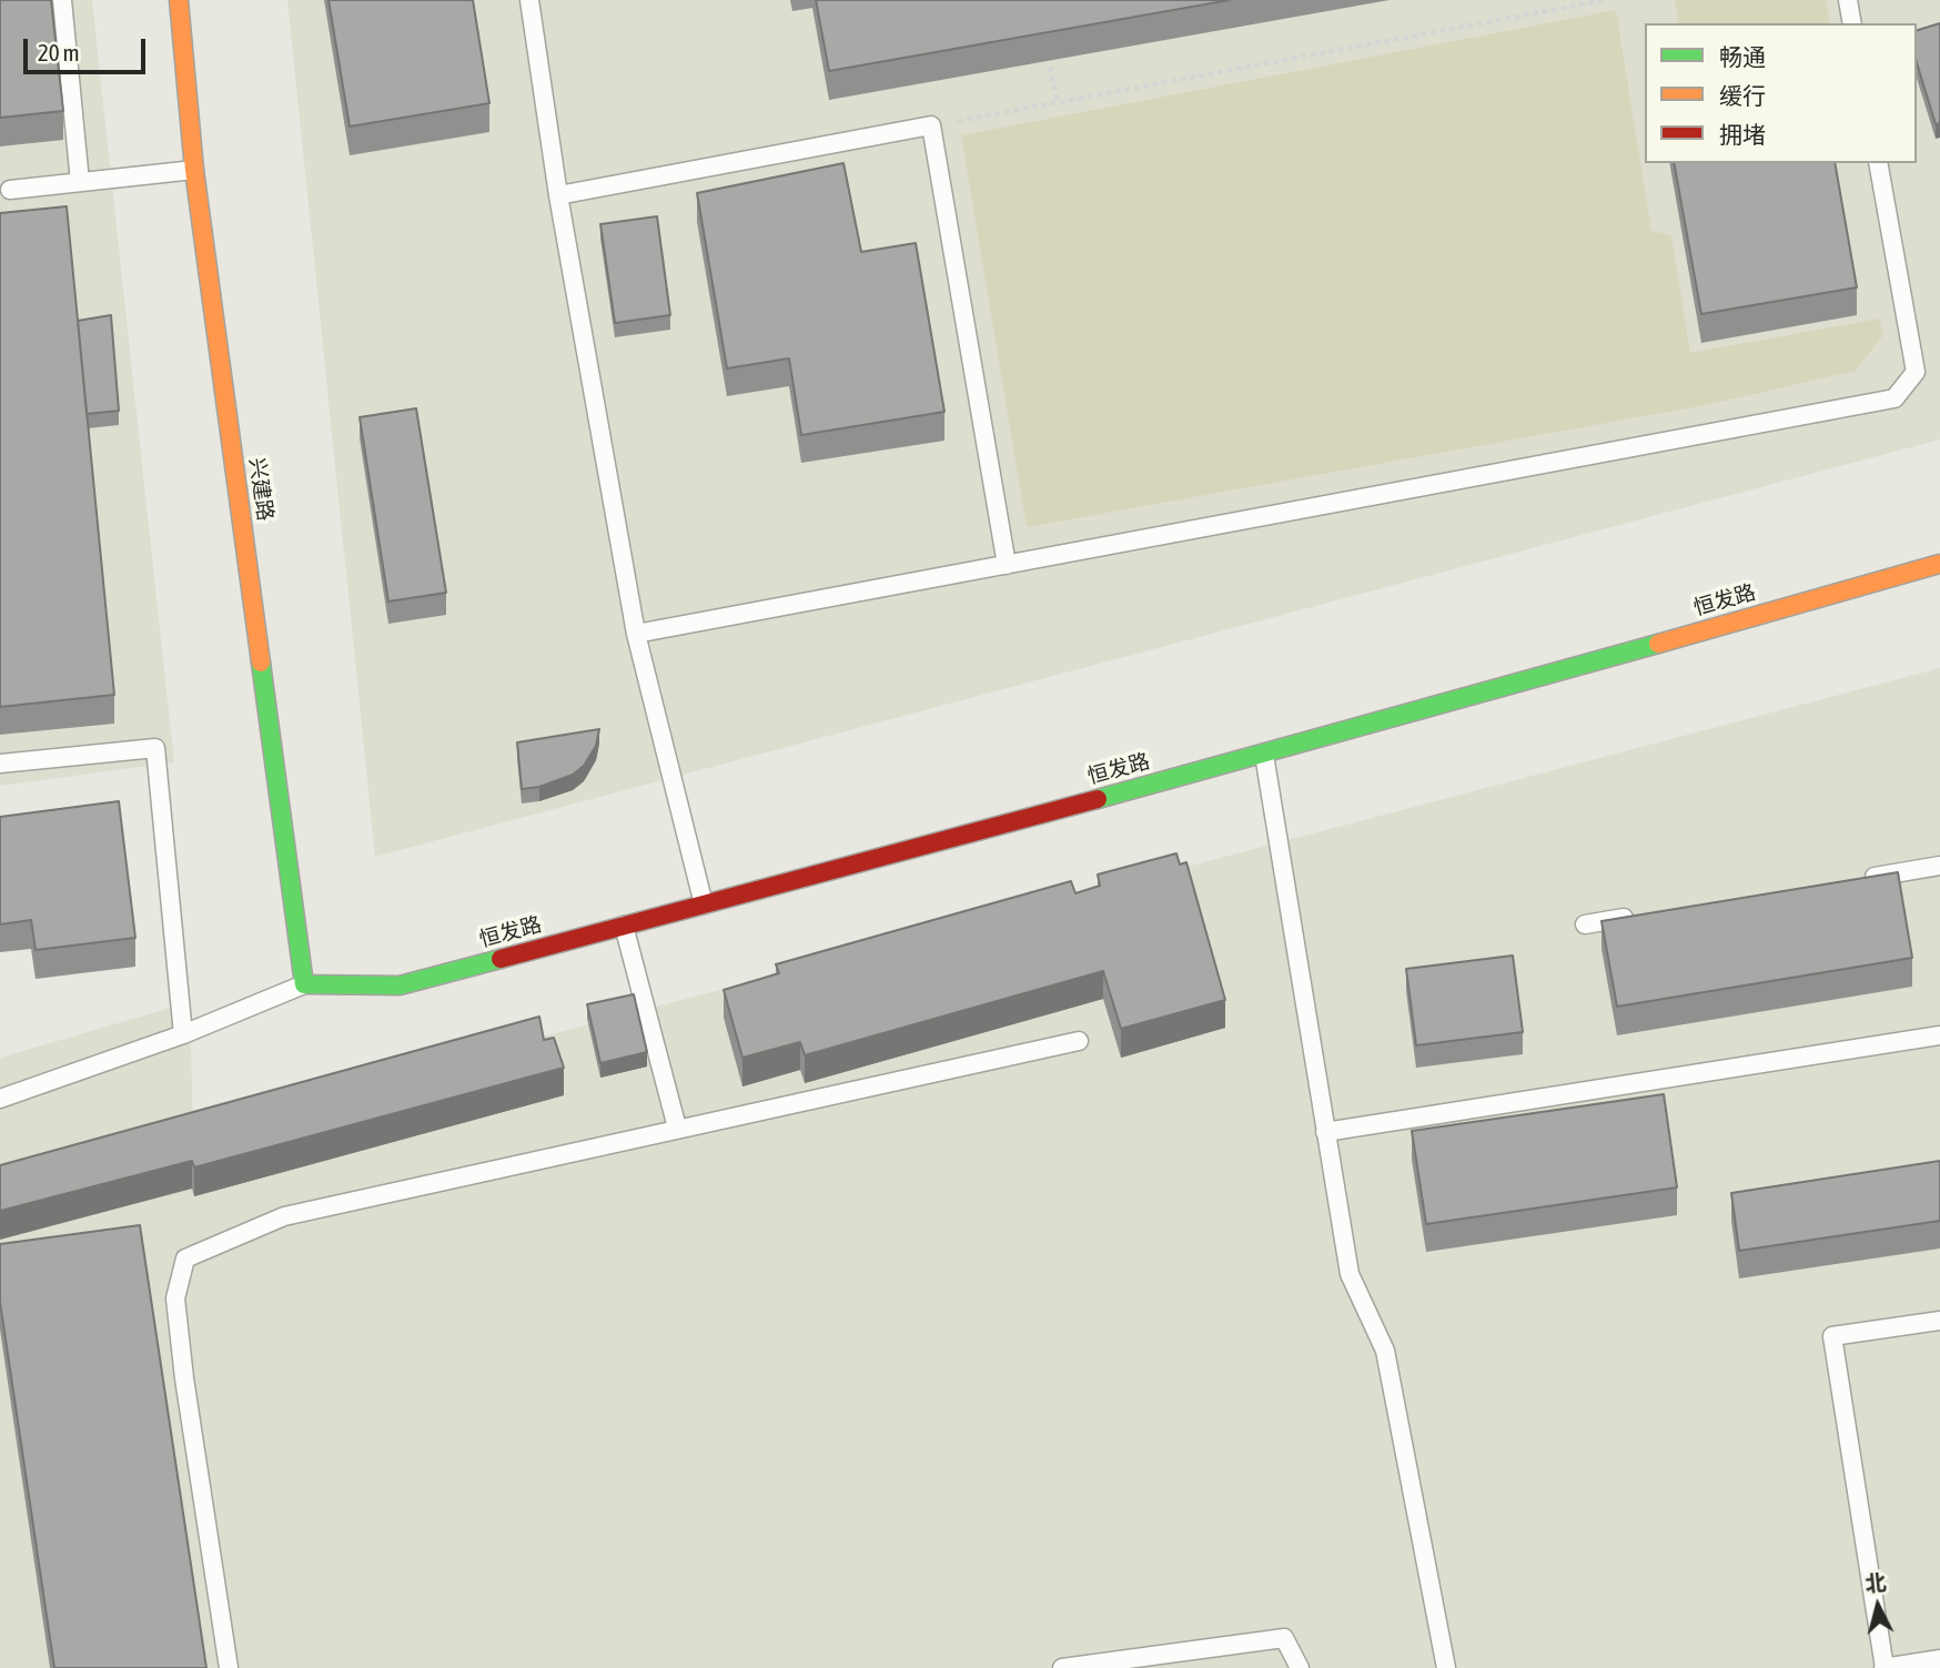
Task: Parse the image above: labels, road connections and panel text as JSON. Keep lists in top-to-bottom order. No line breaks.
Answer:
{"streets":{"street":["兴建路","恒发路"]},"crossings":[["兴建路","恒发路"]],"legend":["畅通","缓行","拥堵"],"scale_bar":"20 m","north":"top"}
